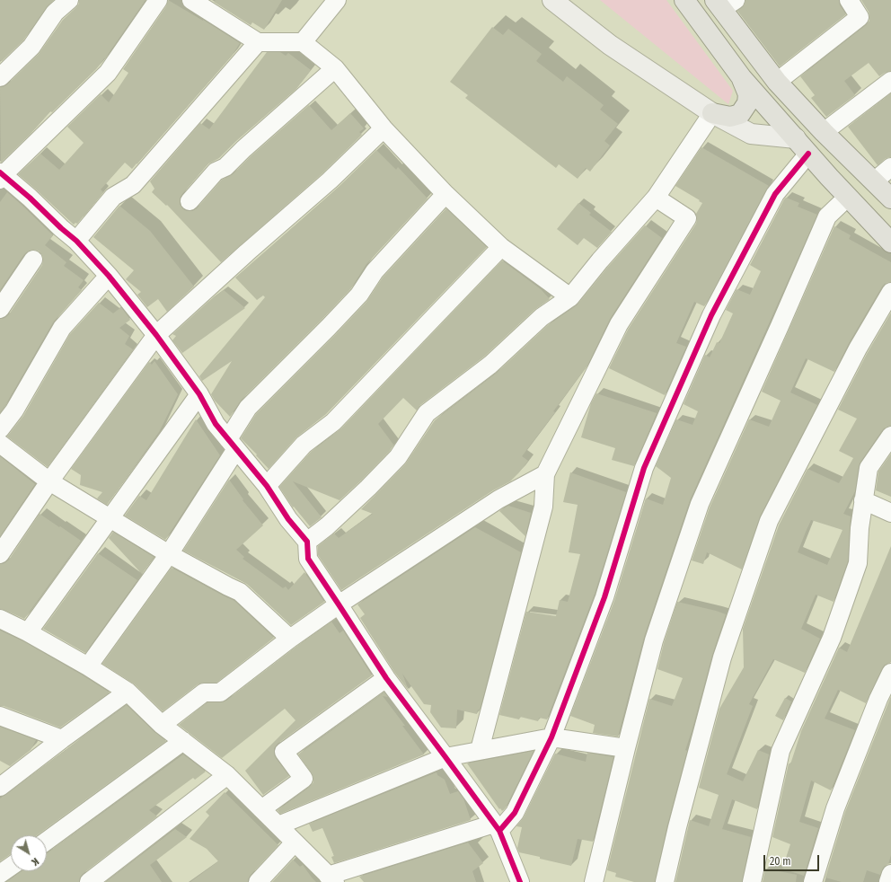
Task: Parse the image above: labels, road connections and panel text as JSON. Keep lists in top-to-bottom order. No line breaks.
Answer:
{"scale_bar":"20 m","north":"bottom right"}
